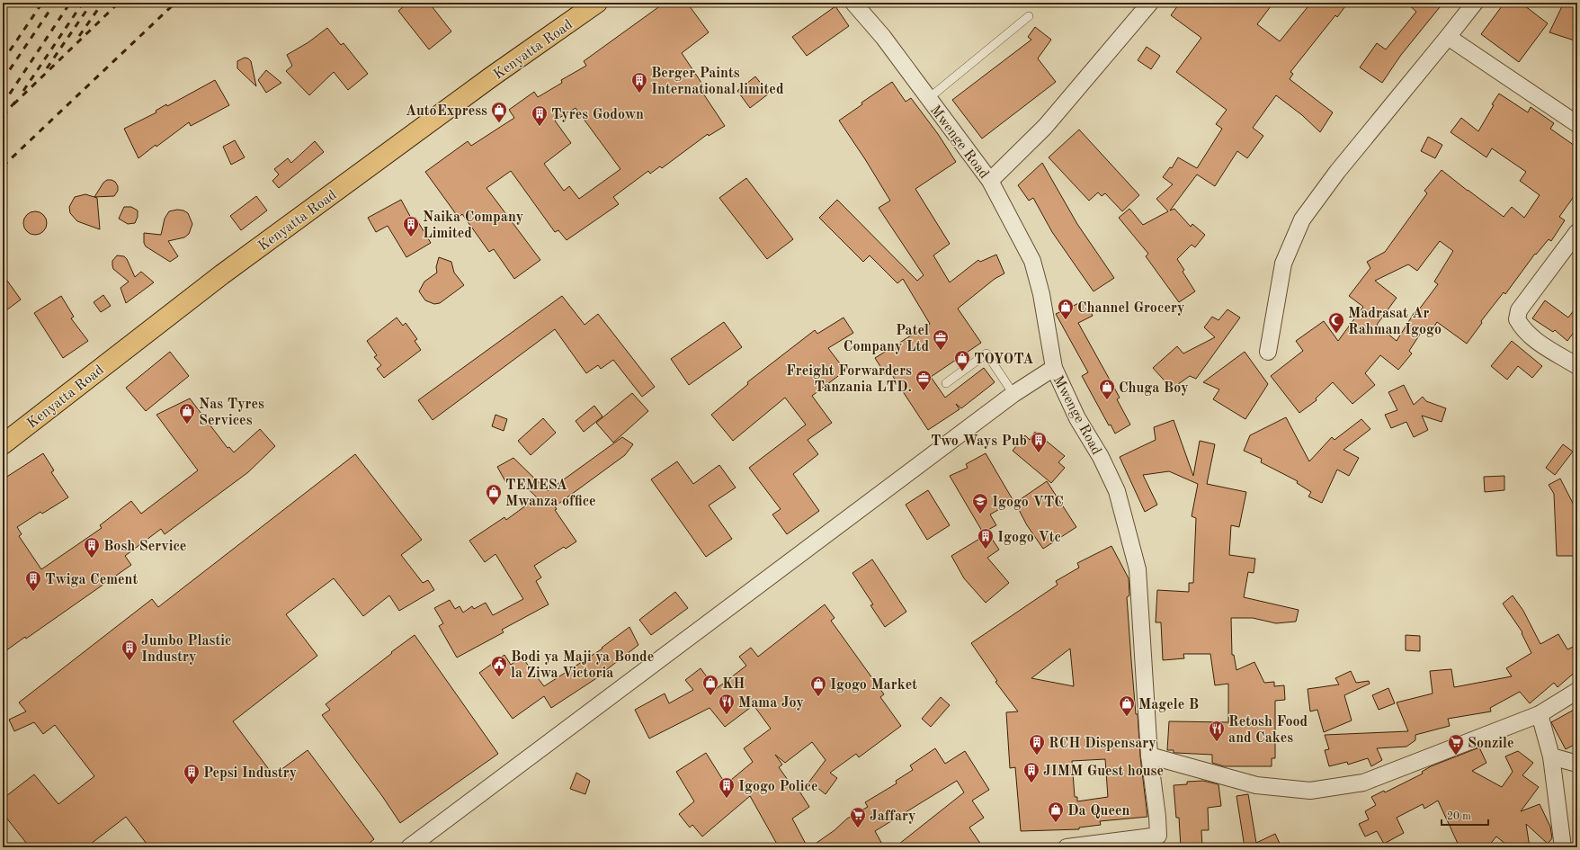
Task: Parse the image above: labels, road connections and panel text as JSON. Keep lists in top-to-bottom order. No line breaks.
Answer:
{"streets":{"highway":["Kenyatta Road"],"street":["Mwenge Road"]},"places":{"building":["Berger Paints International limited","Tyres Godown","Naika Company Limited","Two Ways Pub","Igogo Vtc","Bosh Service","Twiga Cement","Jumbo Plastic Industry","RCH Dispensary","JIMM Guest house","Pepsi Industry","Igogo Police"],"shop":["AutoExpress","Channel Grocery","TOYOTA","Chuga Boy","Nas Tyres Services","TEMESA Mwanza office","KH","Igogo Market","Magele B","Da Queen"],"mosque":["Madrasat Ar Rahman Igogo"],"office":["Patel Company Ltd","Freight Forwarders Tanzania LTD."],"school or university":["Igogo VTC"],"public building":["Bodi ya Maji ya Bonde la Ziwa Victoria"],"restaurant":["Mama Joy","Retosh Food and Cakes"],"supermarket":["Sonzile","Jaffary"]},"scale_bar":"20 m"}
